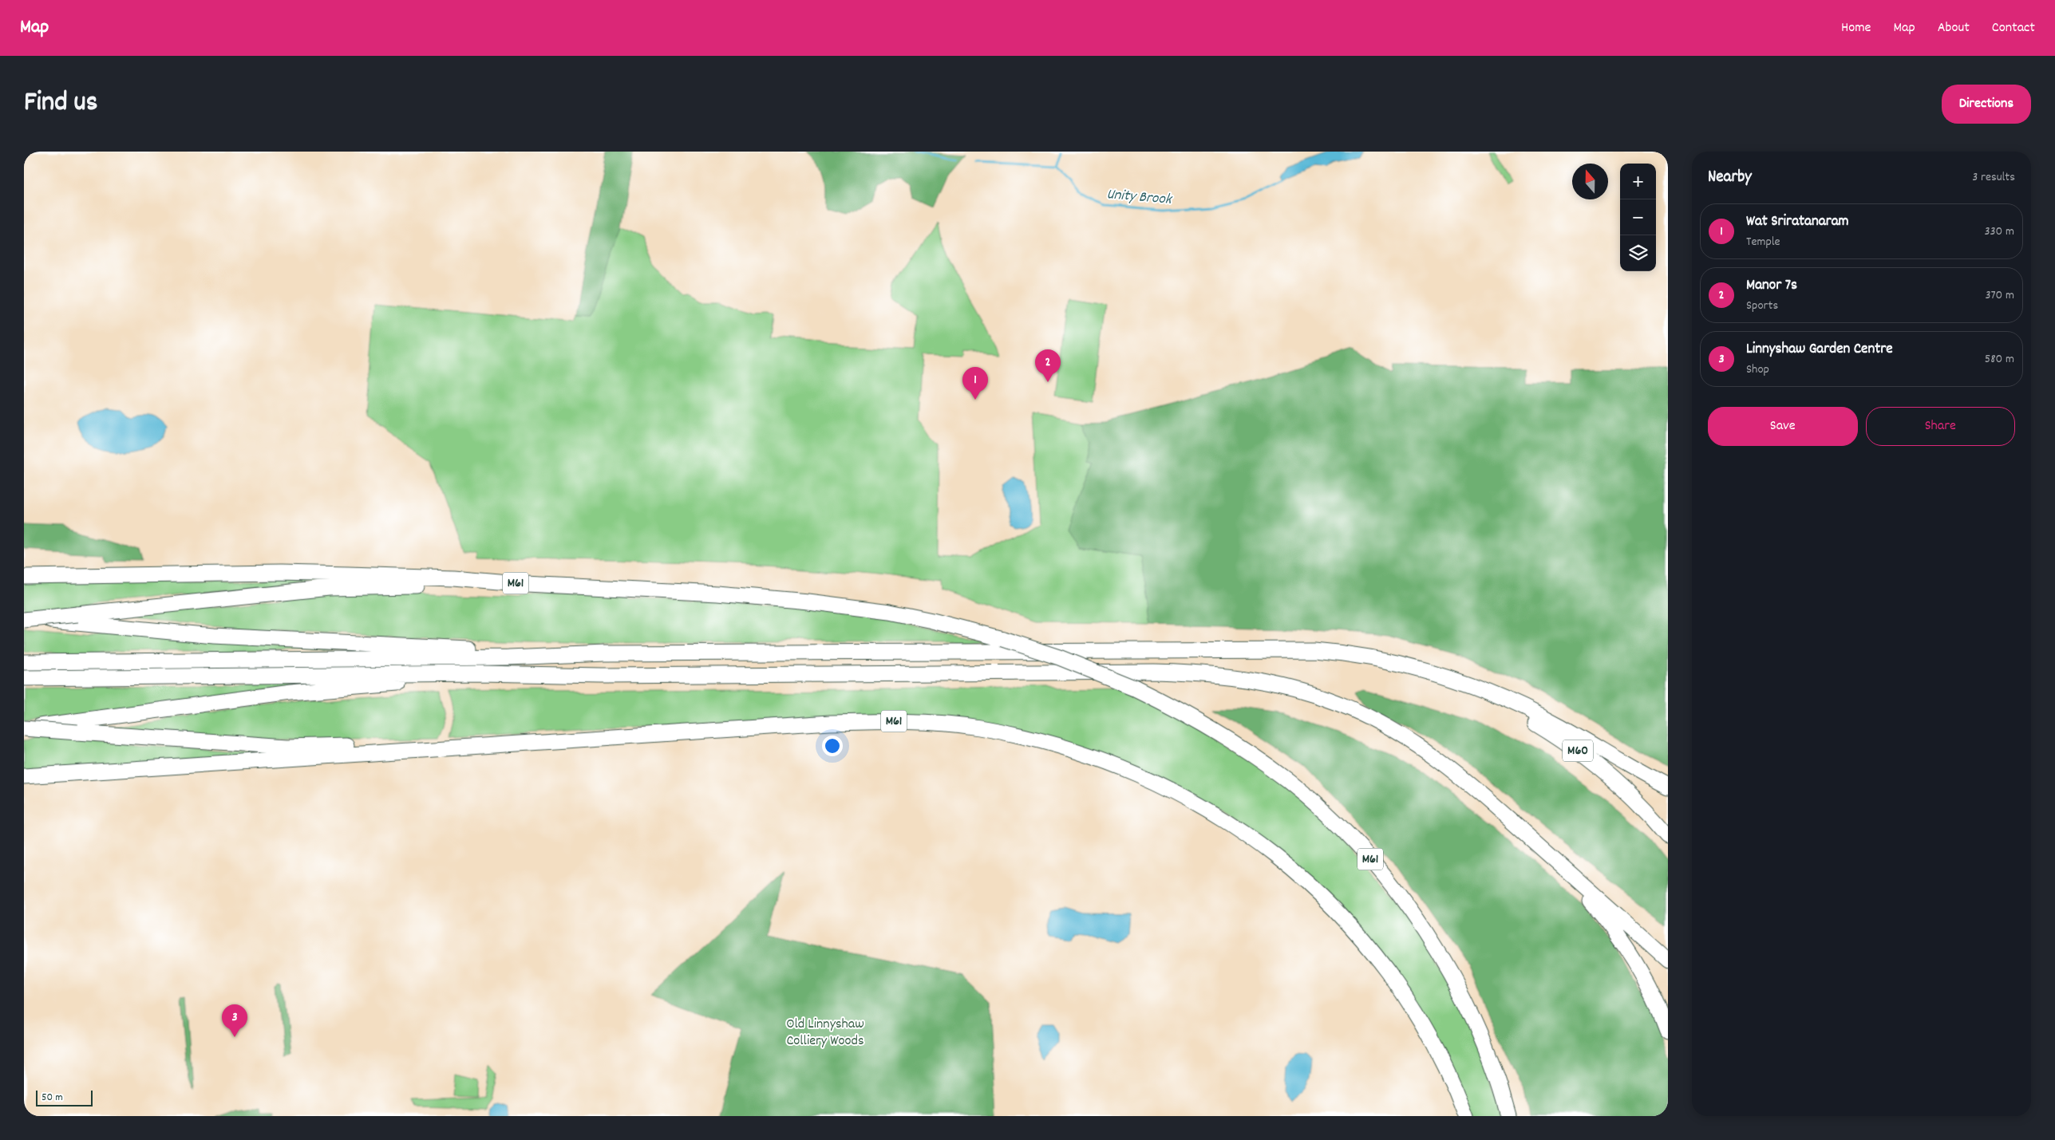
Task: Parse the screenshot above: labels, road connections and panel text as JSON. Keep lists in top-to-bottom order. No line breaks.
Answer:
{"streets":{"highway":["M61","M60"]},"crossings":[["M61","M60"]],"water":["Unity Brook"],"parks":["Old Linnyshaw Colliery Woods"],"scale_bar":"50 m","north":"top","page":{"header":"Map","nav":["Home","Map","About","Contact"],"title":"Find us","buttons":["Directions",["Save","Share"]],"heading":["Nearby","3 results"],"map_buttons":["+","−"],"list":[{"mark":"1","name":"Wat Sriratanaram","note":"Temple","value":"330 m"},{"mark":"2","name":"Manor 7s","note":"Sports","value":"370 m"},{"mark":"3","name":"Linnyshaw Garden Centre","note":"Shop","value":"580 m"}],"pins":["2","1","3"],"scale":"50 m"}}
